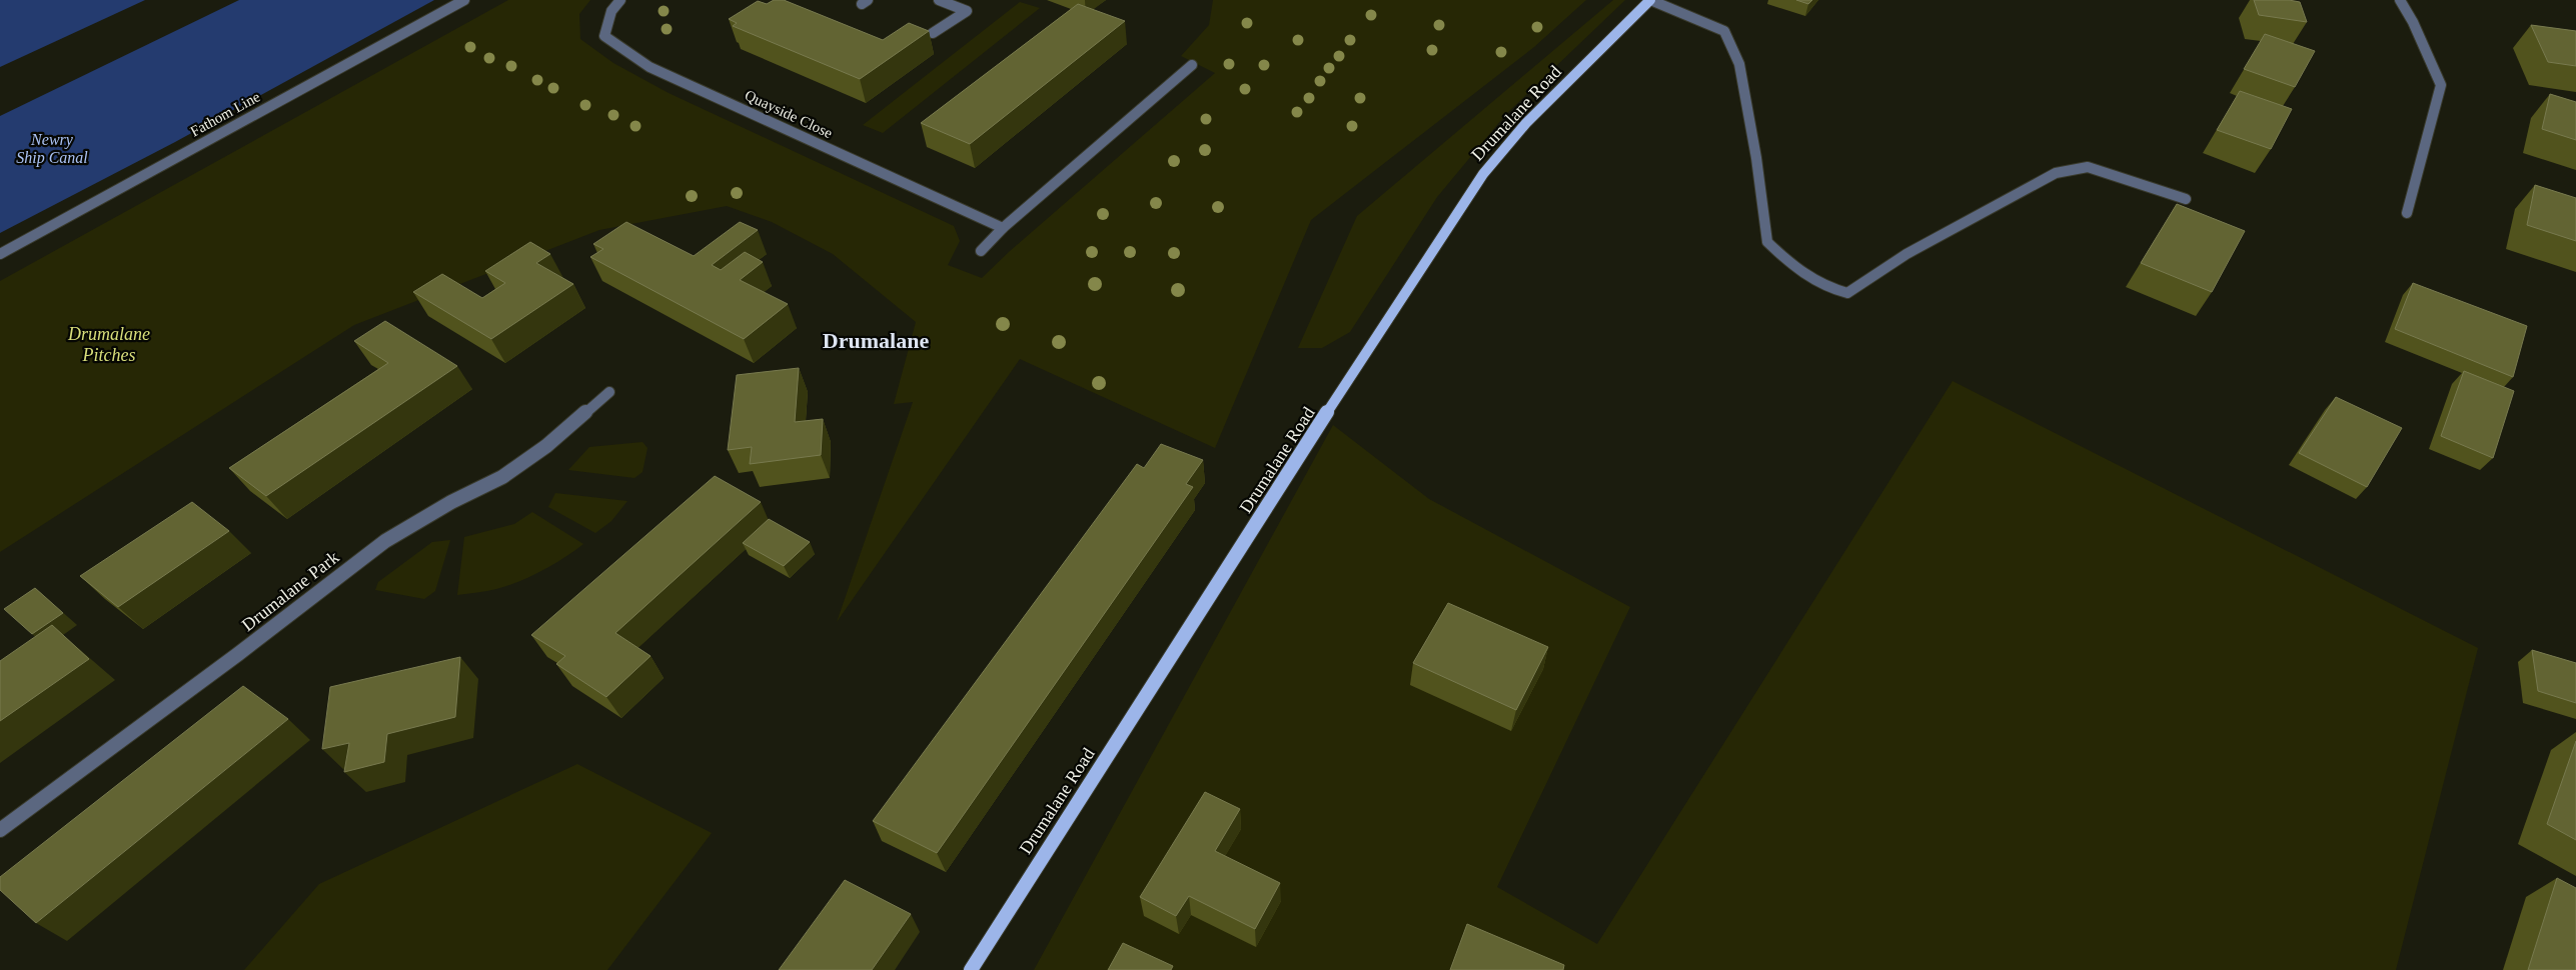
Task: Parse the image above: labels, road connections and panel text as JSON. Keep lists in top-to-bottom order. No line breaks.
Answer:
{"streets":{"main road":["Drumalane Road"],"street":["Fathom Line","Quayside Close","Drumalane Park"]},"districts":["Drumalane"],"water":["Newry Ship Canal"],"parks":["Drumalane Pitches"]}
